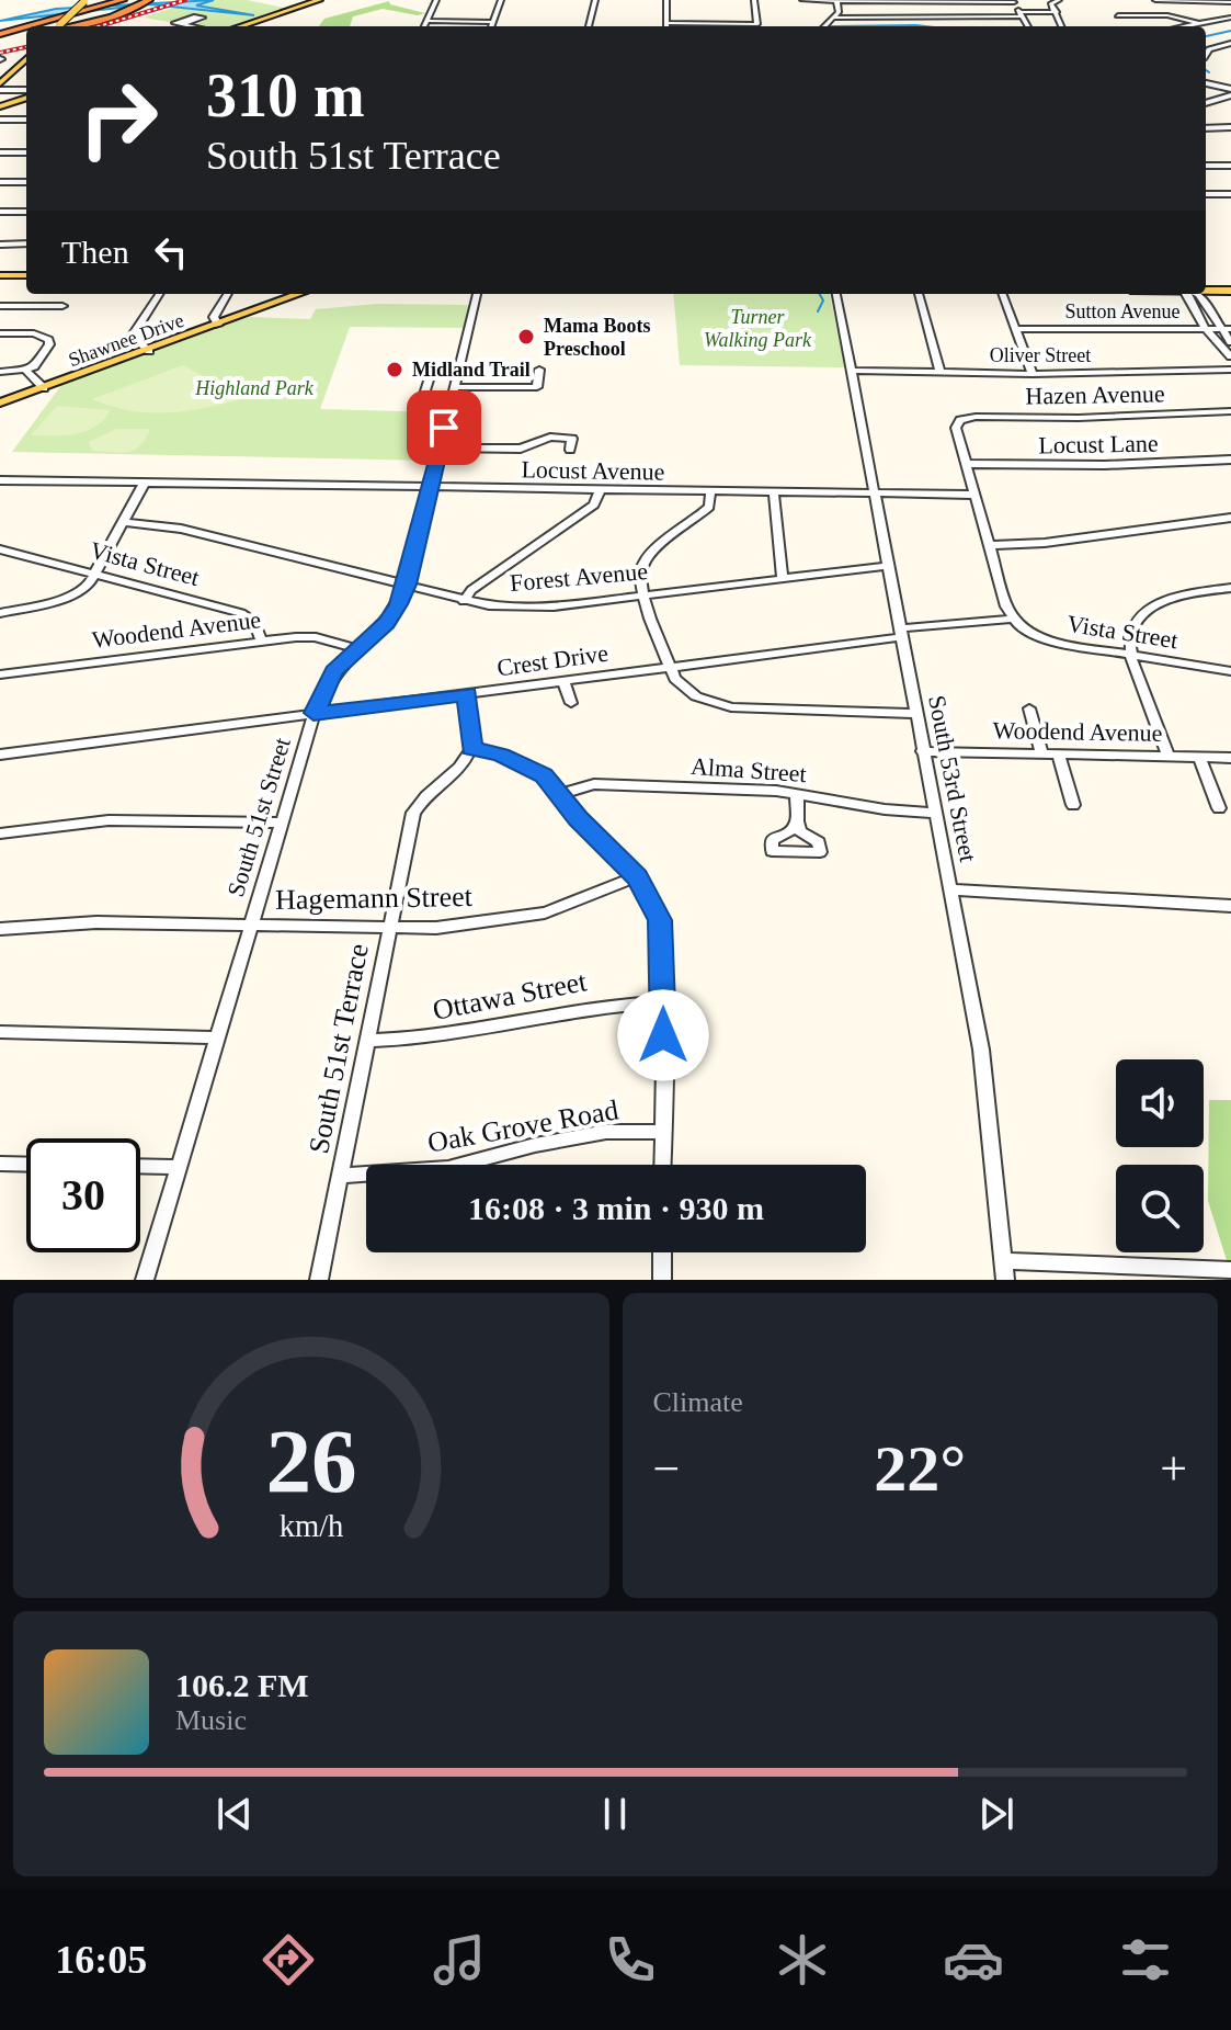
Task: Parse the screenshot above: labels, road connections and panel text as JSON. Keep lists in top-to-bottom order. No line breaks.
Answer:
{"streets":{"main road":["Shawnee Drive"],"street":["Sutton Avenue","Oliver Street","Hazen Avenue","Locust Lane","Locust Avenue","Vista Street","Forest Avenue","Woodend Avenue","Crest Drive","Alma Street","South 53rd Street","South 51st Street","Hagemann Street","Ottawa Street","South 51st Terrace","Oak Grove Road"]},"crossings":[["Oliver Street","South 53rd Street"],["Hazen Avenue","Locust Lane"],["Locust Avenue","South 53rd Street"],["Locust Avenue","South 51st Street"],["Vista Street","Woodend Avenue"],["Vista Street","Crest Drive"],["Forest Avenue","South 53rd Street"],["Forest Avenue","South 51st Street"],["Woodend Avenue","South 53rd Street"],["Woodend Avenue","South 51st Street"],["Crest Drive","South 53rd Street"],["Crest Drive","South 51st Street"],["Alma Street","South 53rd Street"],["South 51st Street","Hagemann Street"],["Hagemann Street","South 51st Terrace"],["Ottawa Street","South 51st Terrace"],["South 51st Terrace","Oak Grove Road"]],"parks":["Turner Walking Park","Highland Park"],"places":["Mama Boots Preschool","Midland Trail"],"page":{"turn":["310 m","South 51st Terrace"],"then":"Then","limit":"30","trip":"16:08 · 3 min · 930 m","tile":"Climate","heat":["−","22°","+"],"song":["106.2 FM","Music"],"tabs":"16:05","gauge":["26","km/h"]}}
